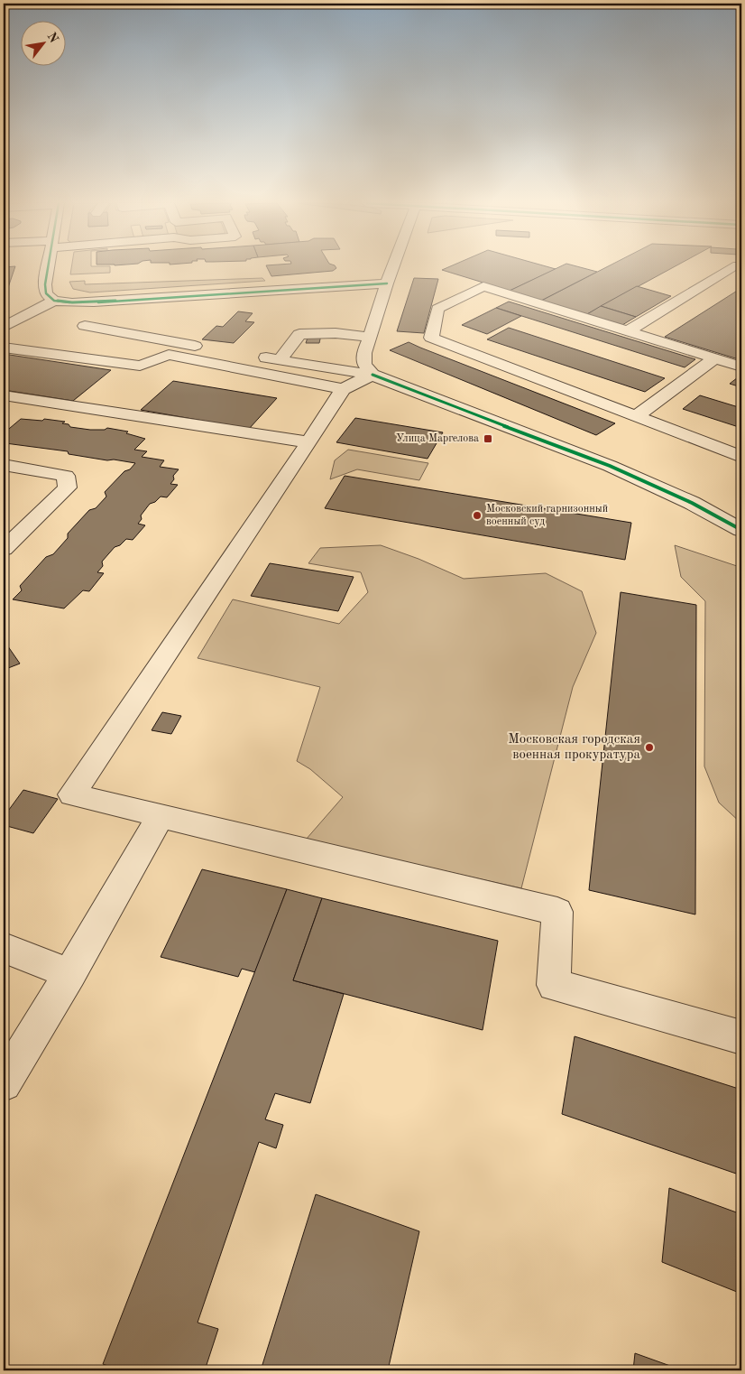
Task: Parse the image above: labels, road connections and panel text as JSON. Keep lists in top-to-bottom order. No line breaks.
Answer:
{"places":{"transit":["Улица Маргелова"],"other":["Московский гарнизонный военный суд","Московская городская военная прокуратура"]},"north":"top right"}
